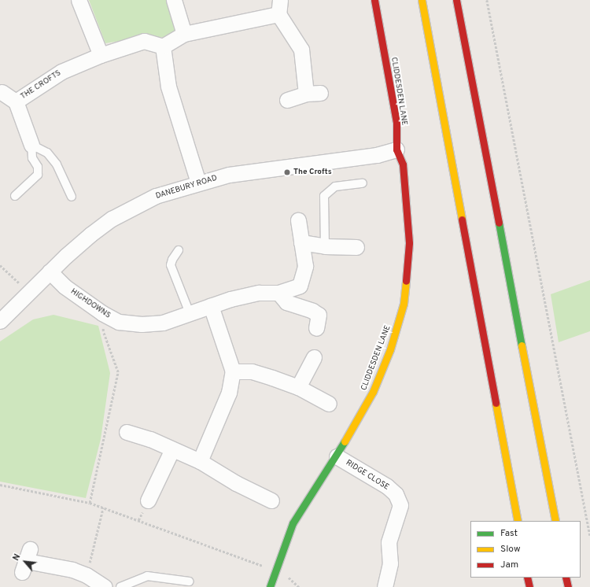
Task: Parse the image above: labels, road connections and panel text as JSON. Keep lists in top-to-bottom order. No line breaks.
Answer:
{"streets":{"main road":["CLIDDESDEN LANE"],"street":["THE CROFTS","DANEBURY ROAD","HIGHDOWNS","RIDGE CLOSE"]},"crossings":[["CLIDDESDEN LANE","DANEBURY ROAD"],["CLIDDESDEN LANE","RIDGE CLOSE"],["DANEBURY ROAD","HIGHDOWNS"]],"places":["The Crofts"],"legend":["Fast","Slow","Jam"],"north":"top left"}
